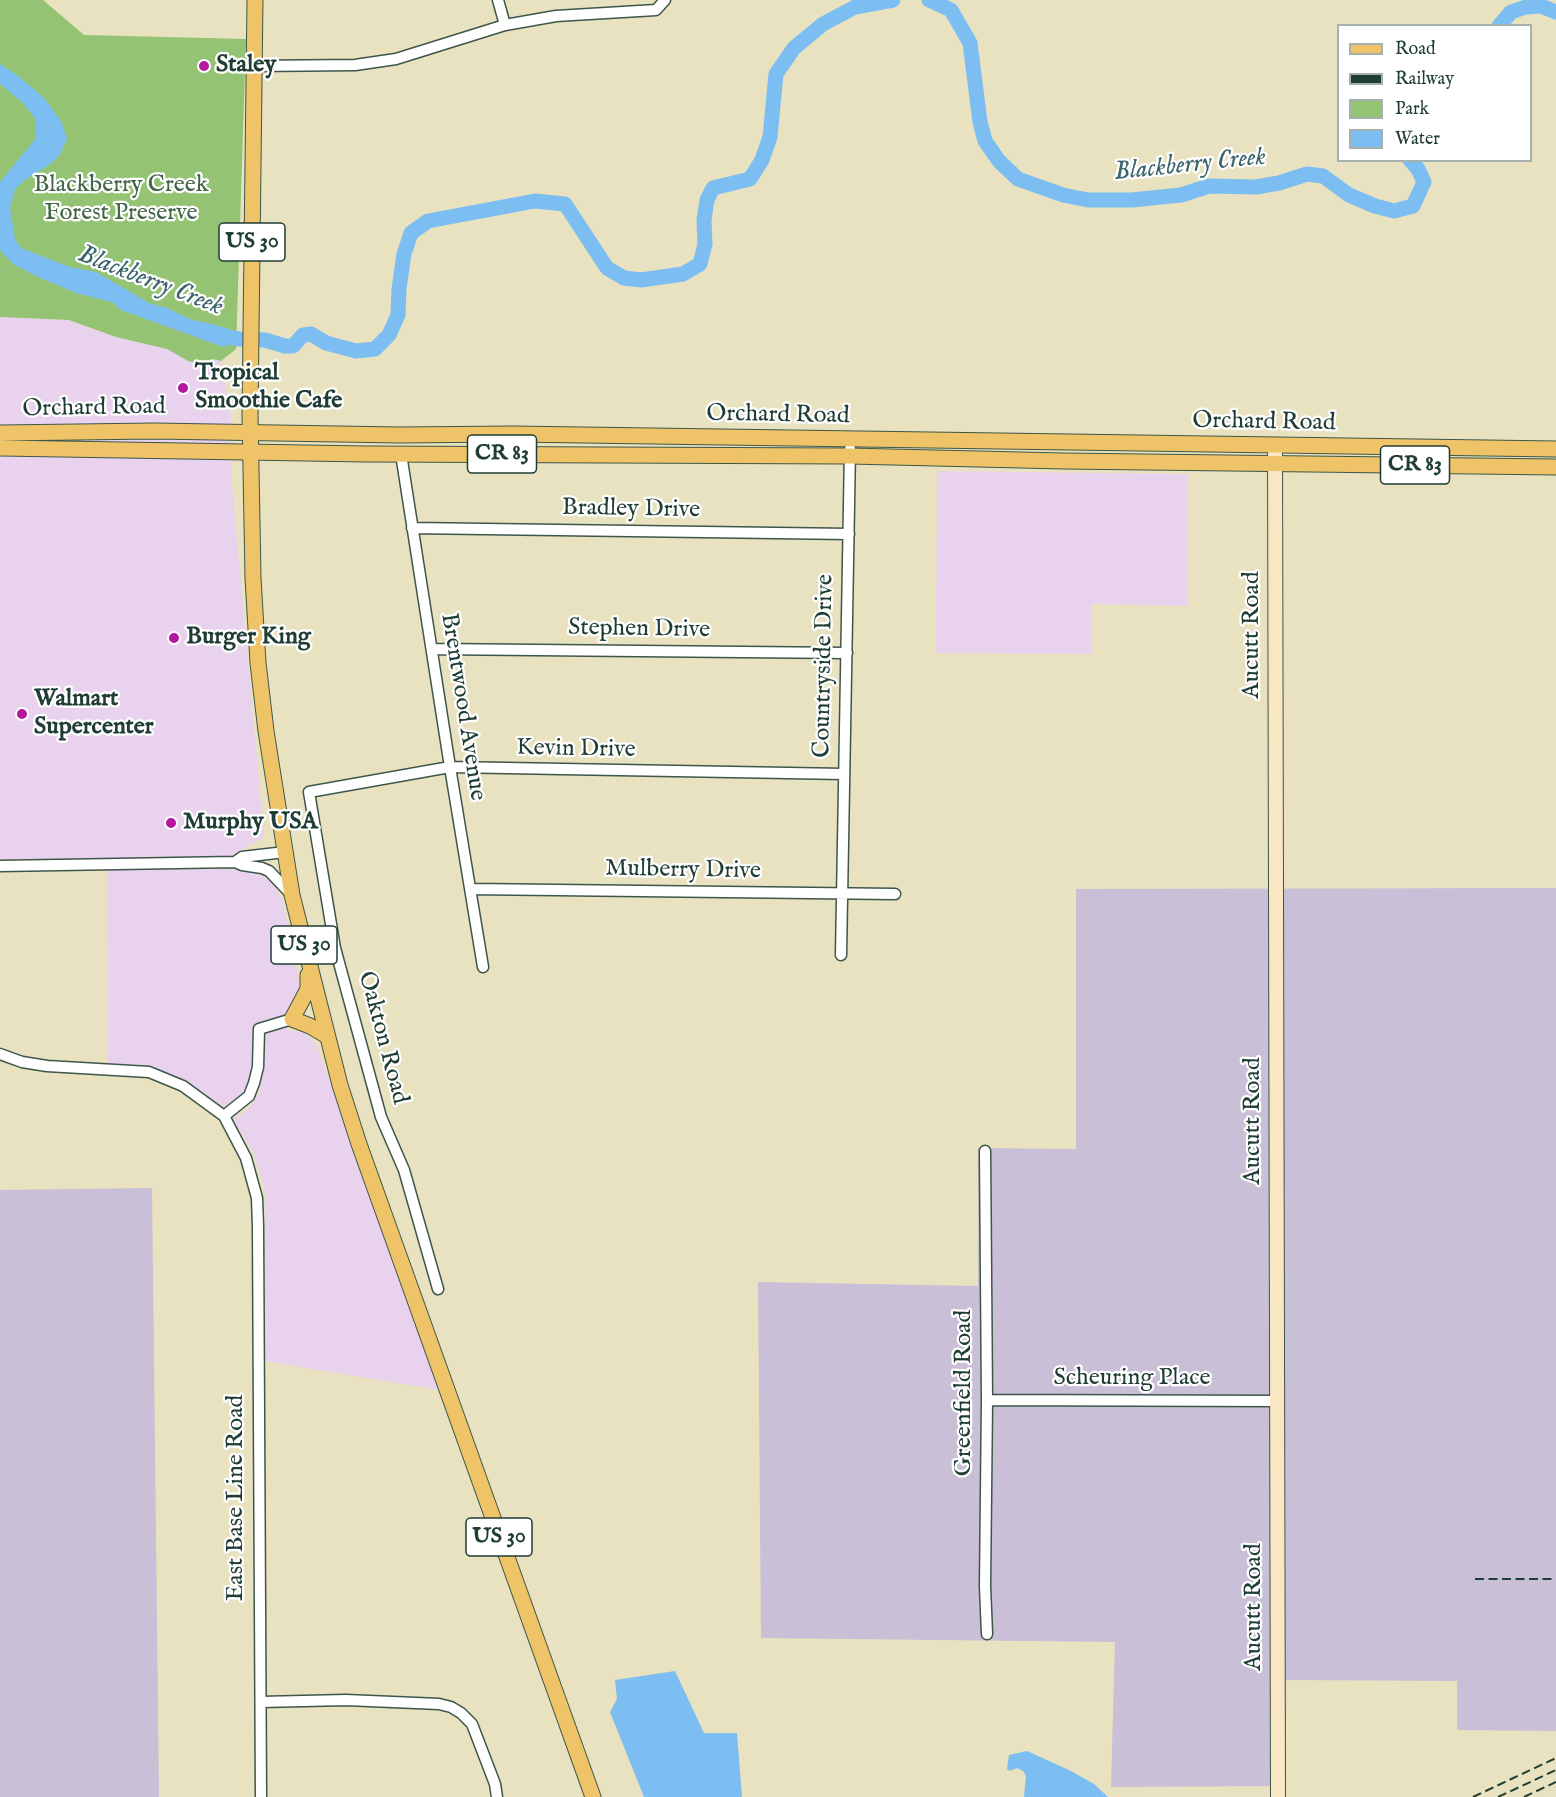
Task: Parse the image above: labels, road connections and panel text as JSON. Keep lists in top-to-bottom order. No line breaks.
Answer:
{"streets":{"main road":["US 30","Orchard Road","CR 83"],"street":["Bradley Drive","Stephen Drive","Aucutt Road","Countryside Drive","Brentwood Avenue","Kevin Drive","Mulberry Drive","Oakton Road","Scheuring Place","Greenfield Road","East Base Line Road"]},"crossings":[["US 30","Orchard Road"],["Orchard Road","Aucutt Road"],["Orchard Road","Countryside Drive"],["Orchard Road","Brentwood Avenue"],["Bradley Drive","Countryside Drive"],["Bradley Drive","Brentwood Avenue"],["Stephen Drive","Countryside Drive"],["Stephen Drive","Brentwood Avenue"],["Aucutt Road","Scheuring Place"],["Countryside Drive","Kevin Drive"],["Countryside Drive","Mulberry Drive"],["Brentwood Avenue","Kevin Drive"],["Brentwood Avenue","Mulberry Drive"],["Kevin Drive","Oakton Road"],["Scheuring Place","Greenfield Road"]],"water":["Blackberry Creek"],"parks":["Blackberry Creek Forest Preserve"],"places":["Staley","Tropical Smoothie Cafe","Burger King","Walmart Supercenter","Murphy USA"],"legend":["Road","Railway","Park","Water"]}
